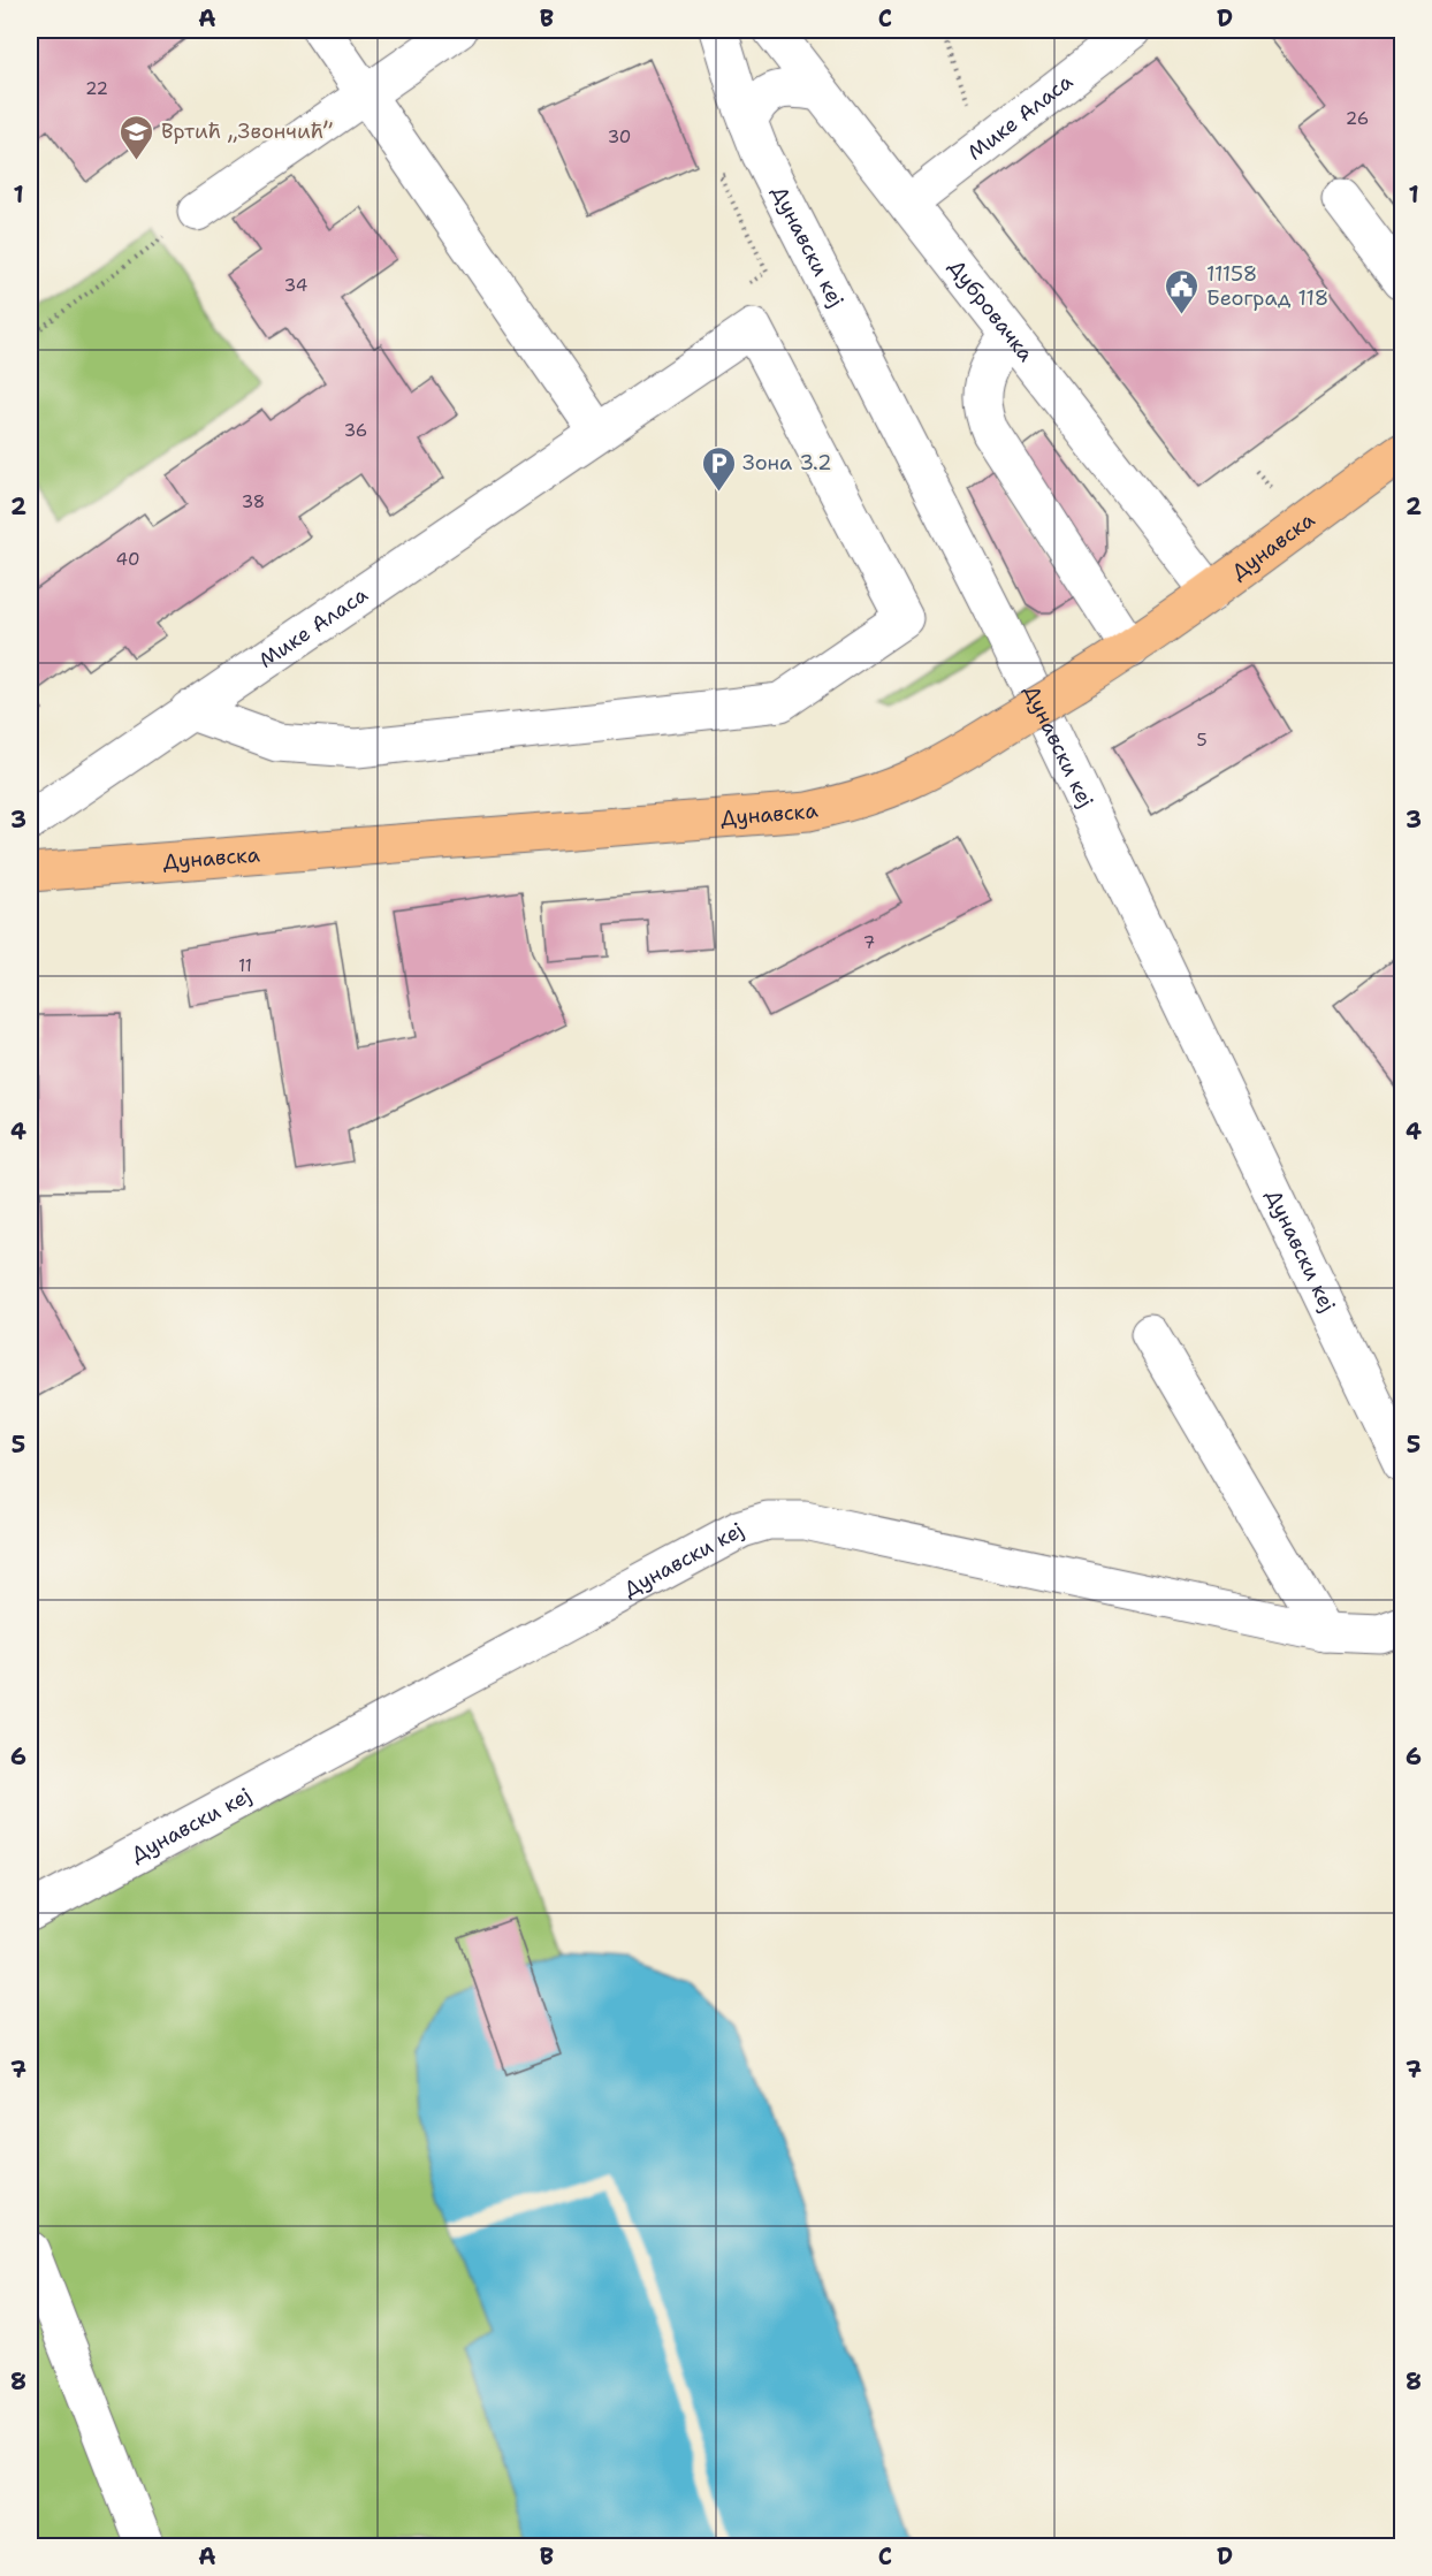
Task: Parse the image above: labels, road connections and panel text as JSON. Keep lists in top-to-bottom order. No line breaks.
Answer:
{"streets":{"main road":["Дунавска"],"street":["Мике Аласа","Дунавски кеј","Дубровачка"]},"crossings":[["Мике Аласа","Дубровачка"],["Дубровачка","Дунавска"]],"places":{"school or university":["Вртић „Звончић”"],"public building":["11158 Београд 118"],"parking":["Зона 3.2"]},"house_numbers":["22","26","30","34","36","38","40","5","7","11"],"grid":{"columns":["A","B","C","D"],"rows":["1","2","3","4","5","6","7","8"]}}
